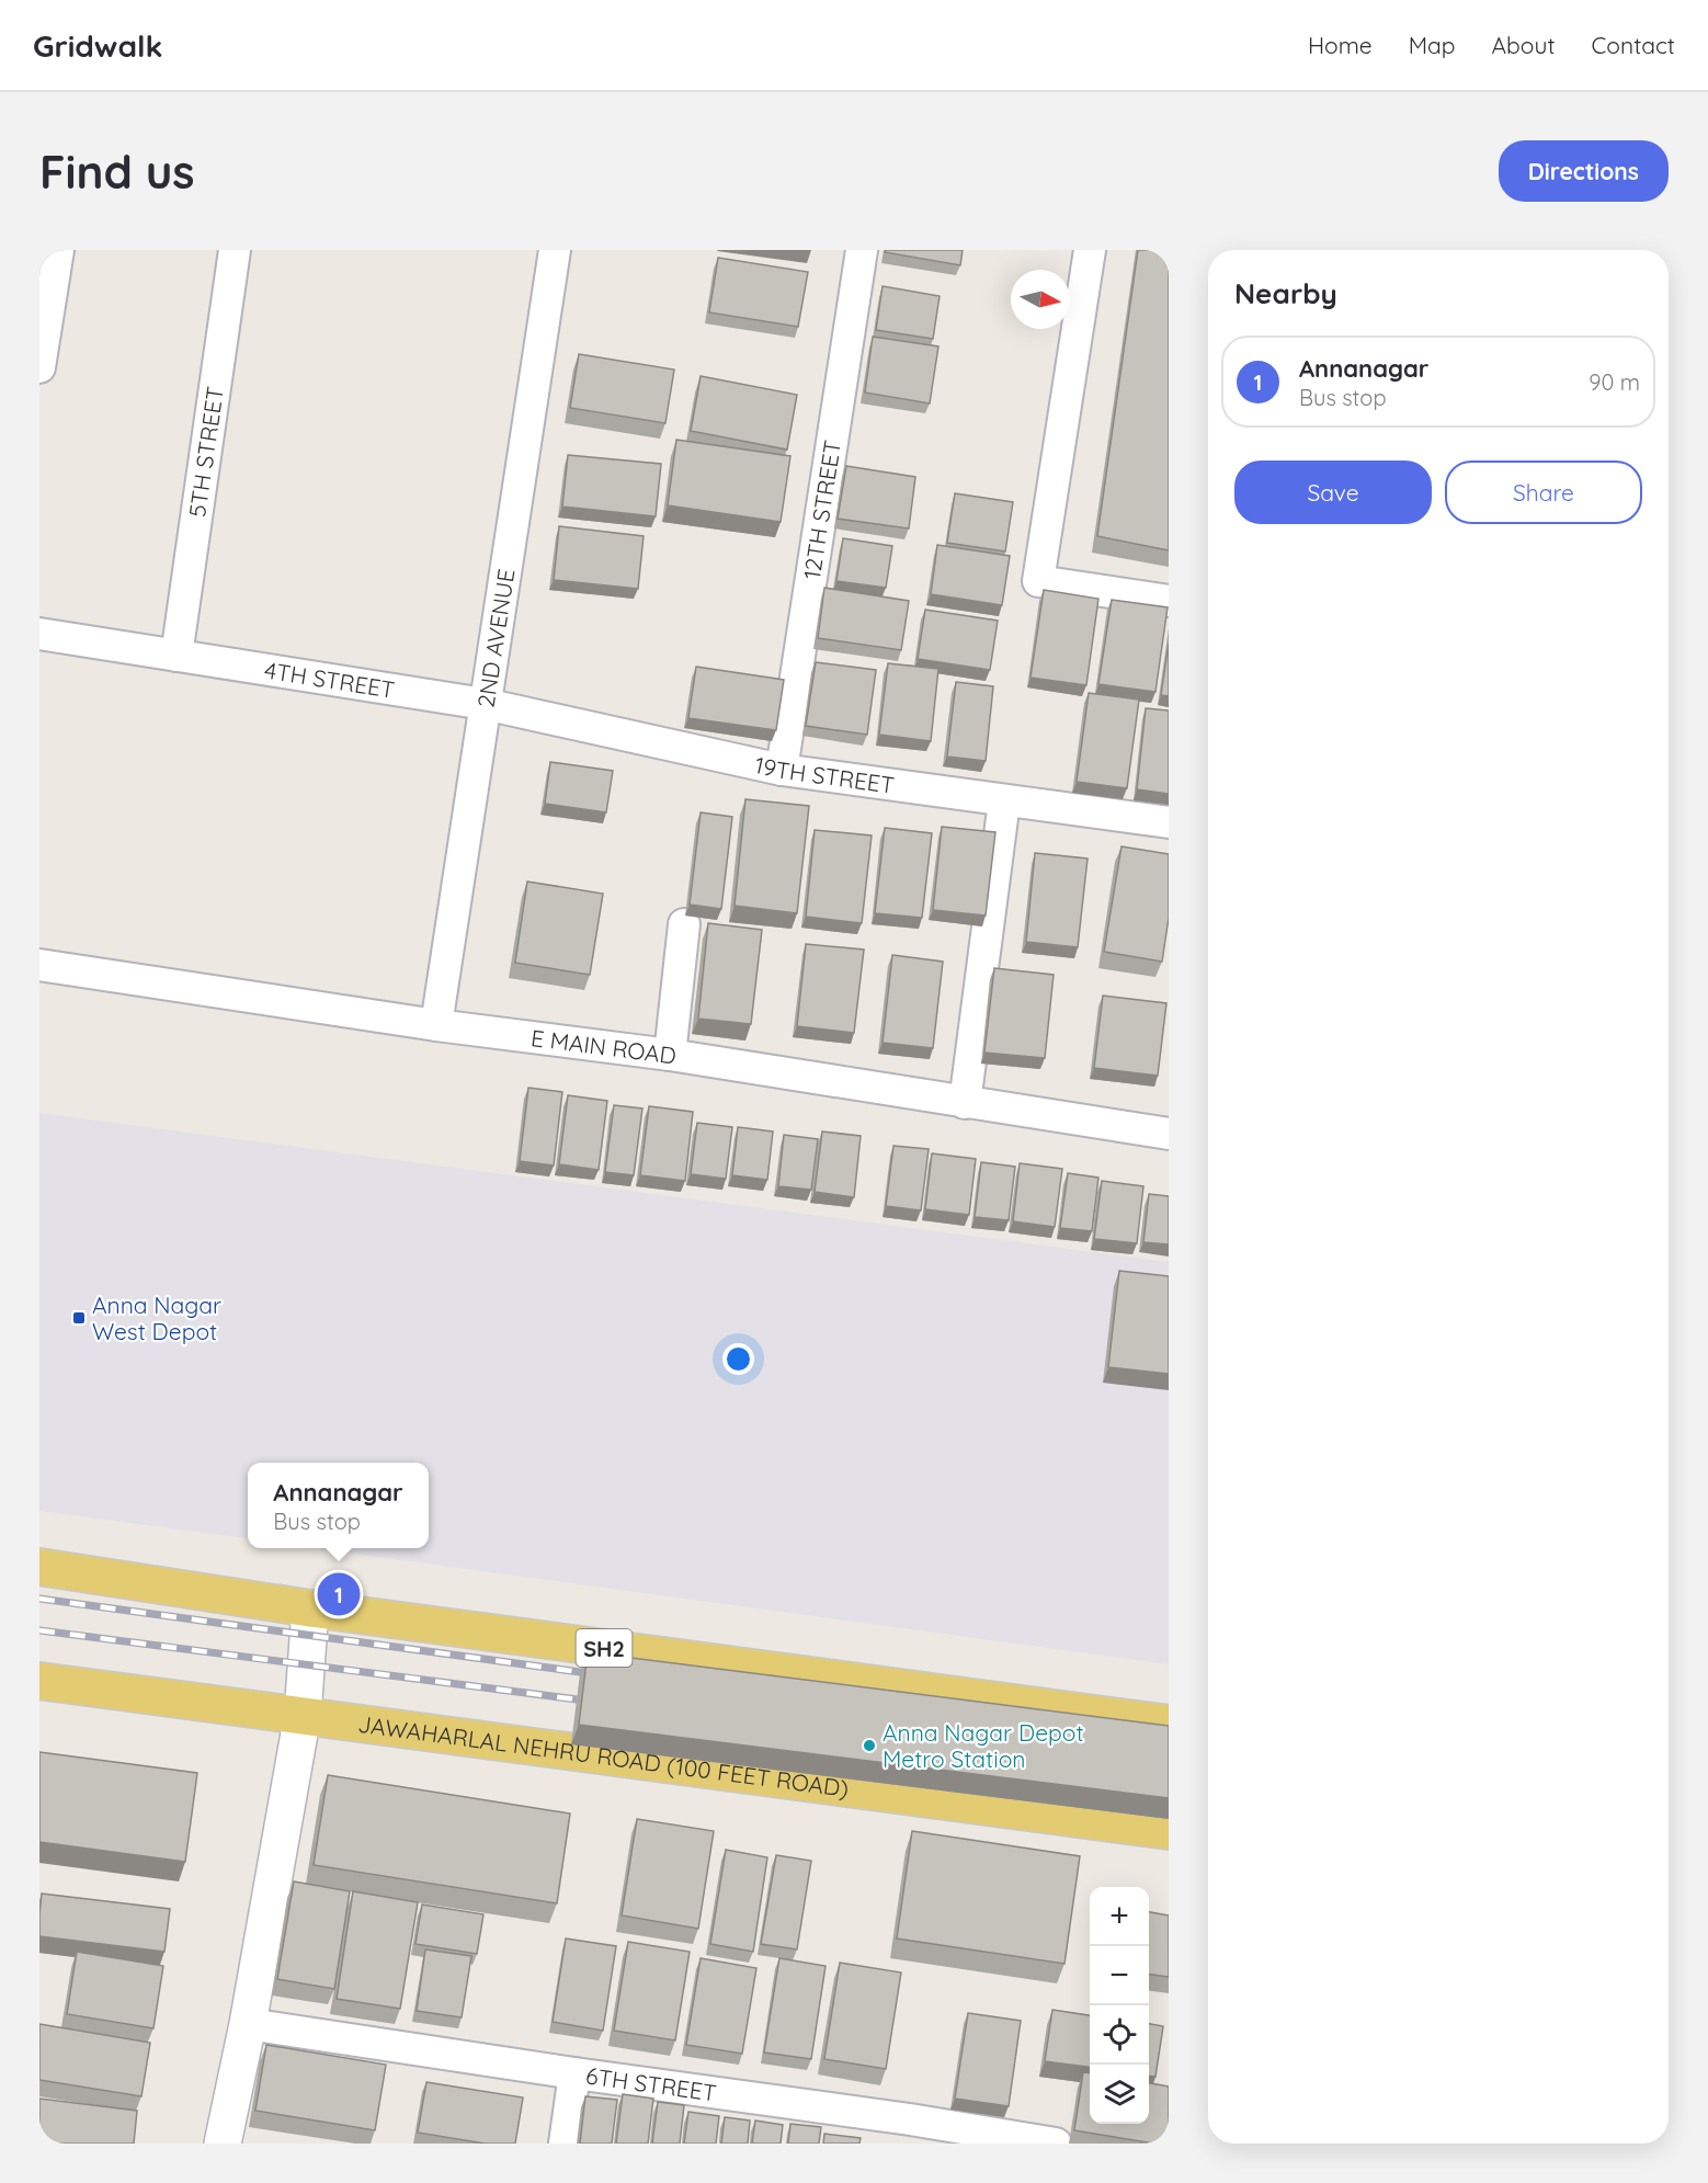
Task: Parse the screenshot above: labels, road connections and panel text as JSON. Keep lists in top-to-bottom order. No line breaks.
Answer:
{"streets":{"main road":["SH2","JAWAHARLAL NEHRU ROAD (100 FEET ROAD)"],"street":["5TH STREET","12TH STREET","2ND AVENUE","4TH STREET","19TH STREET","E MAIN ROAD","6TH STREET"]},"crossings":[["5TH STREET","4TH STREET"],["12TH STREET","19TH STREET"],["2ND AVENUE","4TH STREET"],["2ND AVENUE","19TH STREET"],["2ND AVENUE","E MAIN ROAD"],["4TH STREET","19TH STREET"]],"places":{"transit":["Anna Nagar West Depot"],"other":["Anna Nagar Depot Metro Station"]},"north":"right","page":{"header":"Gridwalk","nav":["Home","Map","About","Contact"],"buttons":["Directions",["Save","Share"]],"title":"Find us","heading":"Nearby","list":[{"mark":"1","name":"Annanagar","note":"Bus stop","value":"90 m"}],"popup":["Annanagar","Bus stop"],"pins":"1","map_buttons":["+","−"]}}
